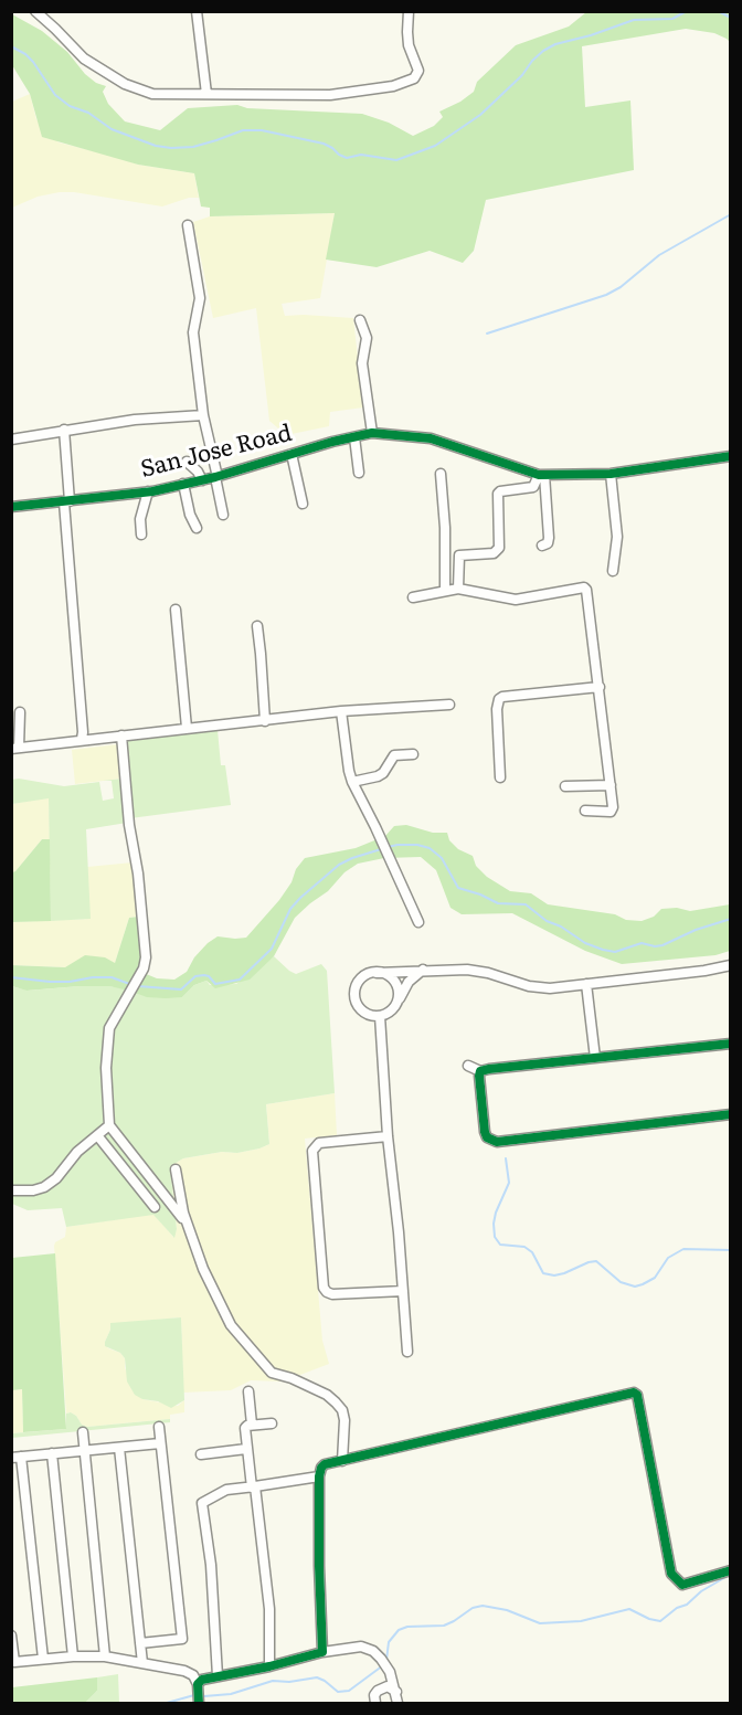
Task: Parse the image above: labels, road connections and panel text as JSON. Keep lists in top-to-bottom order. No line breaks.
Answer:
{"streets":{"street":["San Jose Road"]}}
